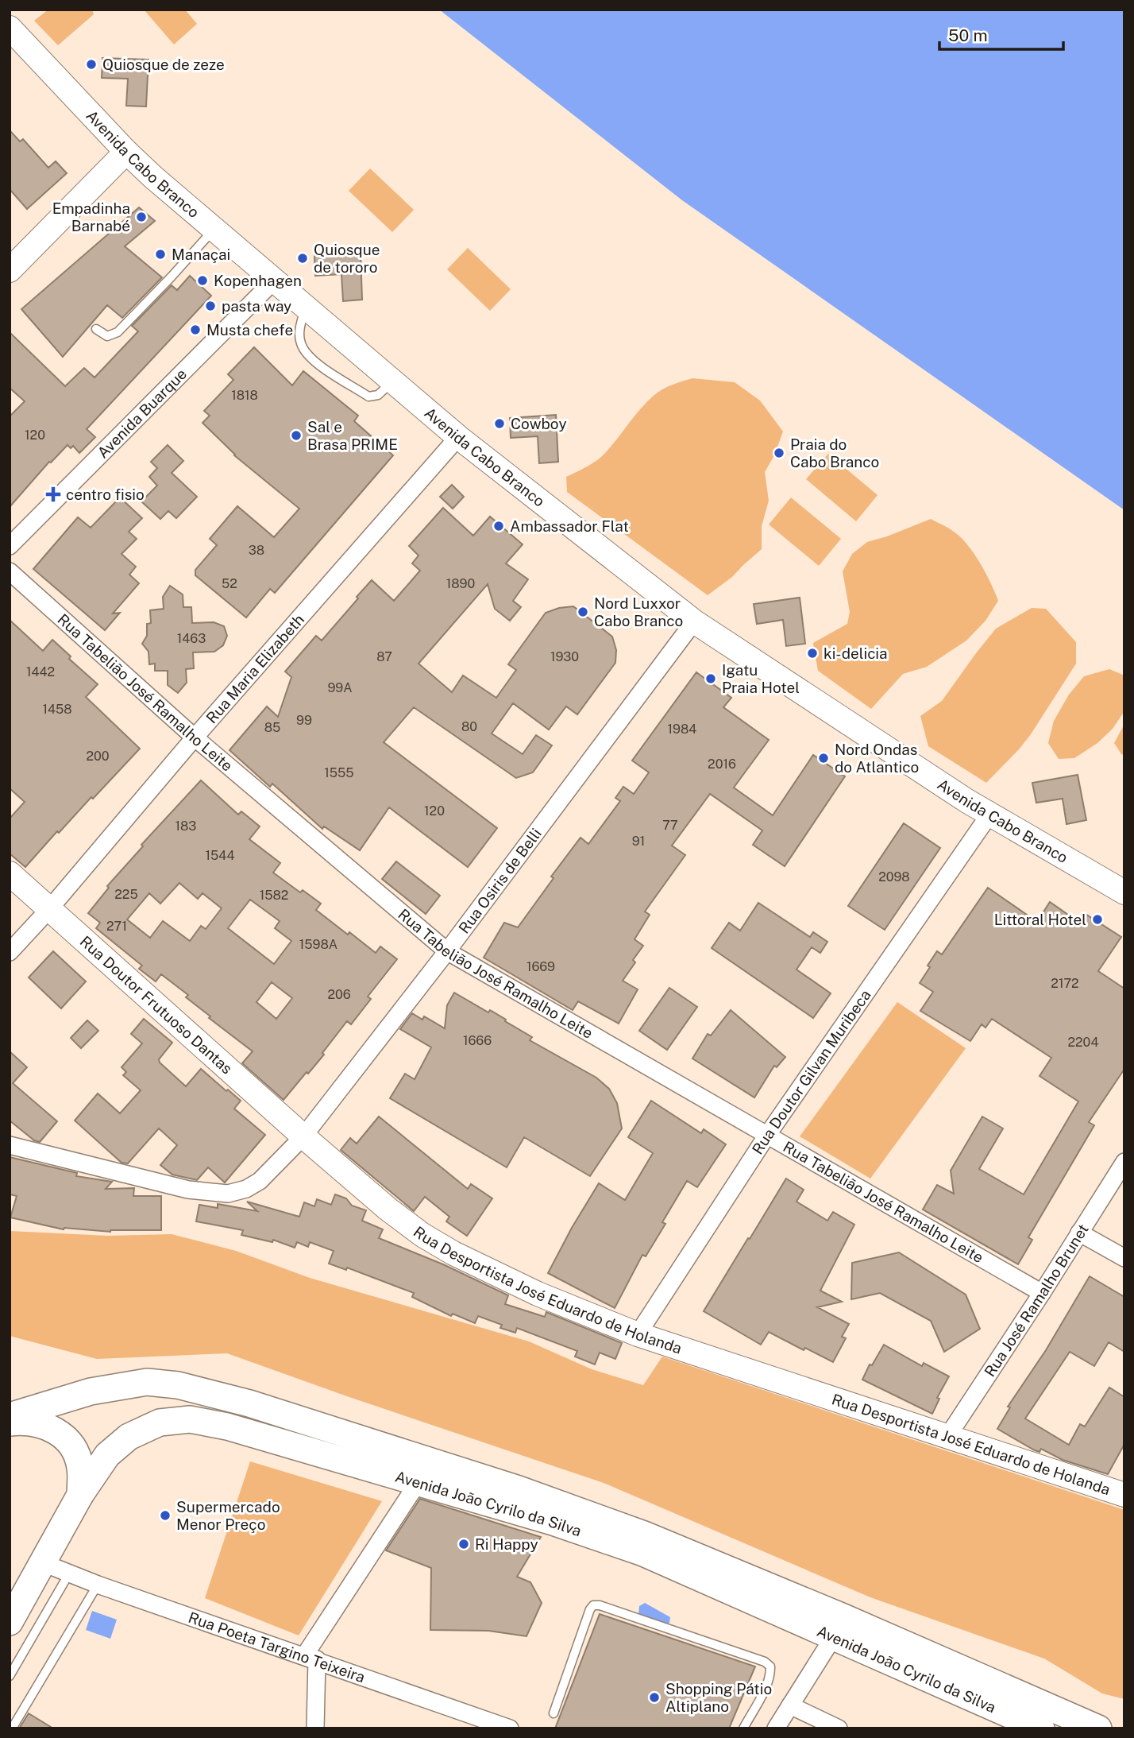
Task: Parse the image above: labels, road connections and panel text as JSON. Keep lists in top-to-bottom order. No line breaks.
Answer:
{"streets":{"main road":["Avenida Cabo Branco","Rua Doutor Frutuoso Dantas","Rua Desportista José Eduardo de Holanda","Avenida João Cyrilo da Silva"],"street":["Avenida Buarque","Rua Maria Elizabeth","Rua Tabelião José Ramalho Leite","Rua Osiris de Belli","Rua Doutor Gilvan Muribeca","Rua José Ramalho Brunet","Rua Poeta Targino Teixeira"]},"crossings":[["Avenida Cabo Branco","Avenida Buarque"],["Avenida Cabo Branco","Rua Maria Elizabeth"],["Avenida Cabo Branco","Rua Osiris de Belli"],["Avenida Cabo Branco","Rua Doutor Gilvan Muribeca"],["Rua Maria Elizabeth","Rua Tabelião José Ramalho Leite"],["Rua Maria Elizabeth","Rua Doutor Frutuoso Dantas"],["Rua Tabelião José Ramalho Leite","Rua Osiris de Belli"],["Rua Tabelião José Ramalho Leite","Rua Doutor Gilvan Muribeca"],["Rua Tabelião José Ramalho Leite","Rua José Ramalho Brunet"],["Rua Osiris de Belli","Rua Doutor Frutuoso Dantas"],["Rua Osiris de Belli","Rua Desportista José Eduardo de Holanda"],["Rua Doutor Frutuoso Dantas","Rua Desportista José Eduardo de Holanda"],["Rua Doutor Gilvan Muribeca","Rua Desportista José Eduardo de Holanda"],["Rua Desportista José Eduardo de Holanda","Rua José Ramalho Brunet"],["Avenida João Cyrilo da Silva","Rua Poeta Targino Teixeira"]],"places":{"other":["Quiosque de zeze","Empadinha Barnabé","Manaçai","Quiosque de tororo","Kopenhagen","pasta way","Musta chefe","Cowboy","Sal e Brasa PRIME","Praia do Cabo Branco","Ambassador Flat","Nord Luxxor Cabo Branco","ki-delicia","Igatu Praia Hotel","Nord Ondas do Atlantico","Littoral Hotel","Supermercado Menor Preço","Ri Happy","Shopping Pátio Altiplano"],"health":["centro fisio"]},"house_numbers":["1818","120","38","52","1890","1463","87","1930","1442","99A","1458","99","80","85","1984","200","2016","1555","120","77","183","91","1544","2098","225","1582","271","1598A","1669","2172","206","1666","2204"],"scale_bar":"50 m"}
